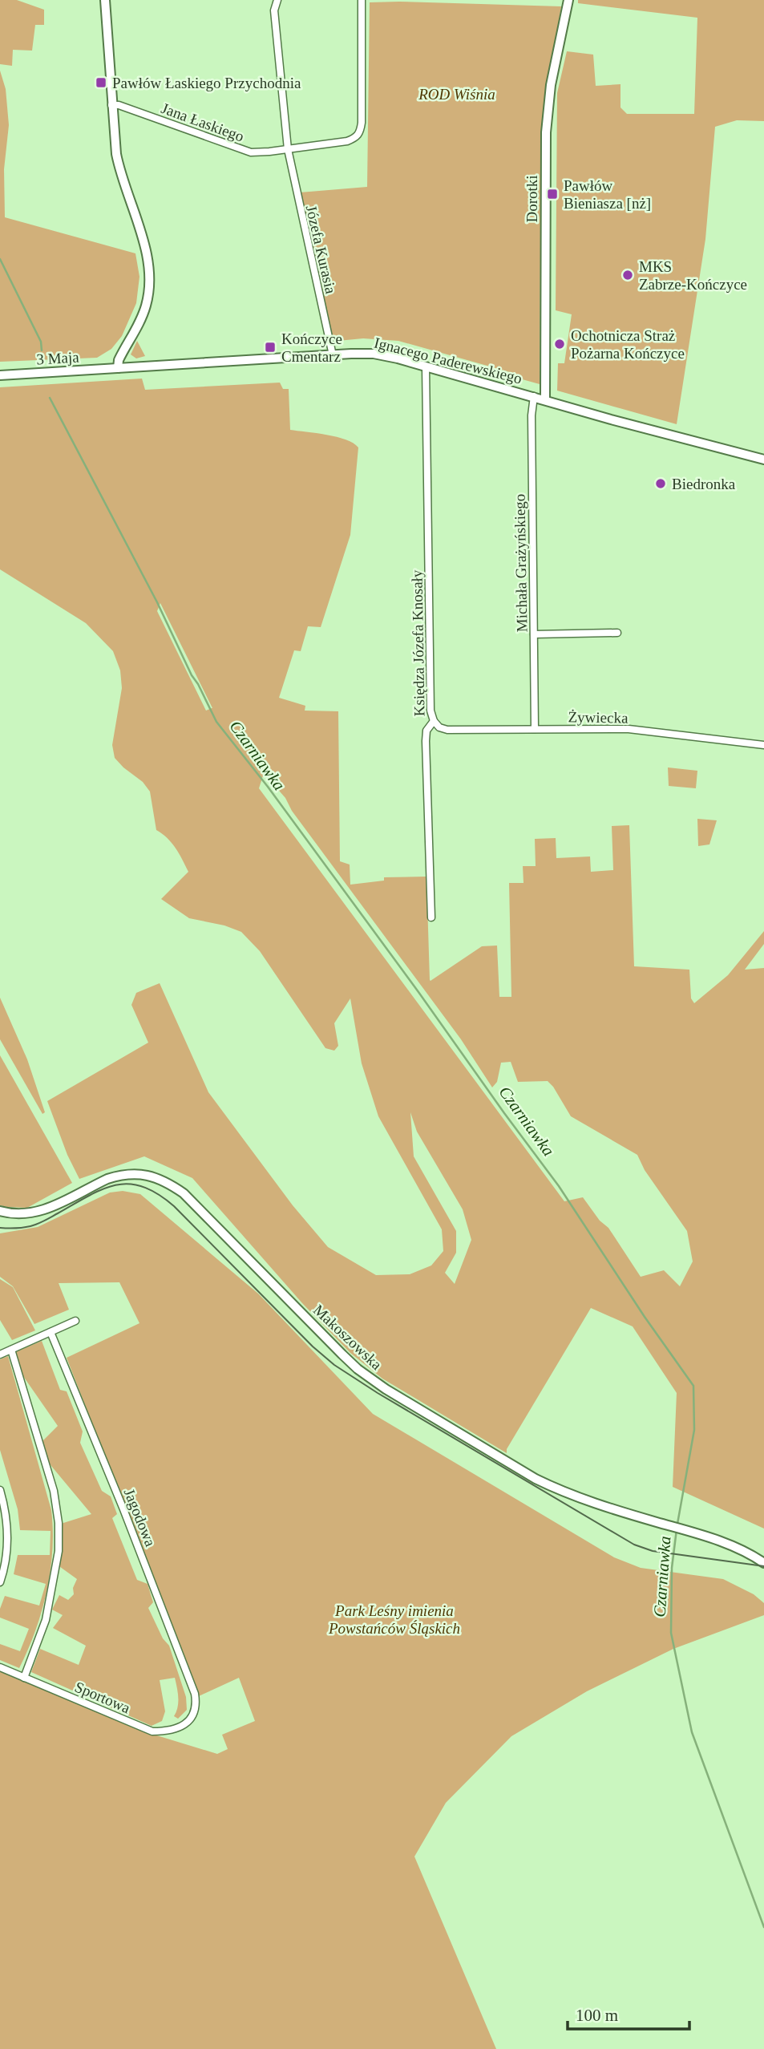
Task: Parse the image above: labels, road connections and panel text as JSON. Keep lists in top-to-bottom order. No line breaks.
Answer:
{"streets":{"main road":["Dorotki","3 Maja","Ignacego Paderewskiego","Makoszowska"],"street":["Jana Łaskiego","Józefa Kurasia","Michała Grażyńskiego","Księdza Józefa Knosały","Żywiecka","Jagodowa","Sportowa"]},"crossings":[["Jana Łaskiego","Józefa Kurasia"],["Dorotki","Ignacego Paderewskiego"],["Józefa Kurasia","Ignacego Paderewskiego"],["3 Maja","Ignacego Paderewskiego"],["Ignacego Paderewskiego","Michała Grażyńskiego"],["Ignacego Paderewskiego","Księdza Józefa Knosały"],["Michała Grażyńskiego","Żywiecka"],["Księdza Józefa Knosały","Żywiecka"],["Jagodowa","Sportowa"]],"water":["Czarniawka"],"parks":["ROD Wiśnia","Park Leśny imienia Powstańców Śląskich"],"places":{"transit":["Pawłów Łaskiego Przychodnia","Pawłów Bieniasza [nż]","Kończyce Cmentarz"],"other":["MKS Zabrze-Kończyce","Ochotnicza Straż Pożarna Kończyce","Biedronka"]},"scale_bar":"100 m"}
